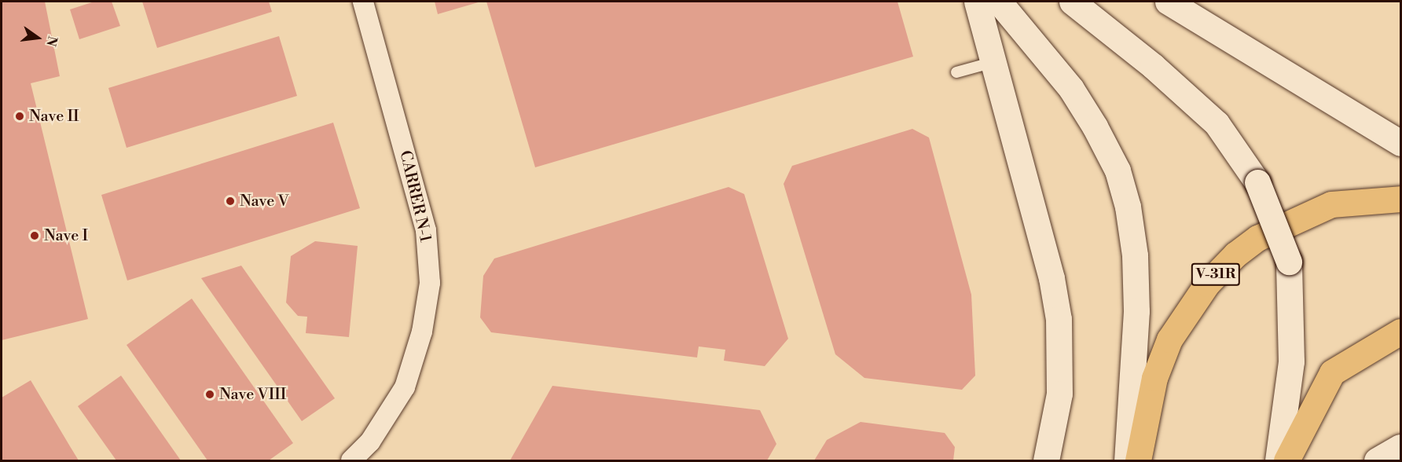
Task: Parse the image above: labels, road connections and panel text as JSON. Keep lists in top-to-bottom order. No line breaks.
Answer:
{"streets":{"highway":["V-31R"],"street":["CARRER N-1"]},"places":["Nave II","Nave V","Nave I","Nave VIII"],"north":"right"}
